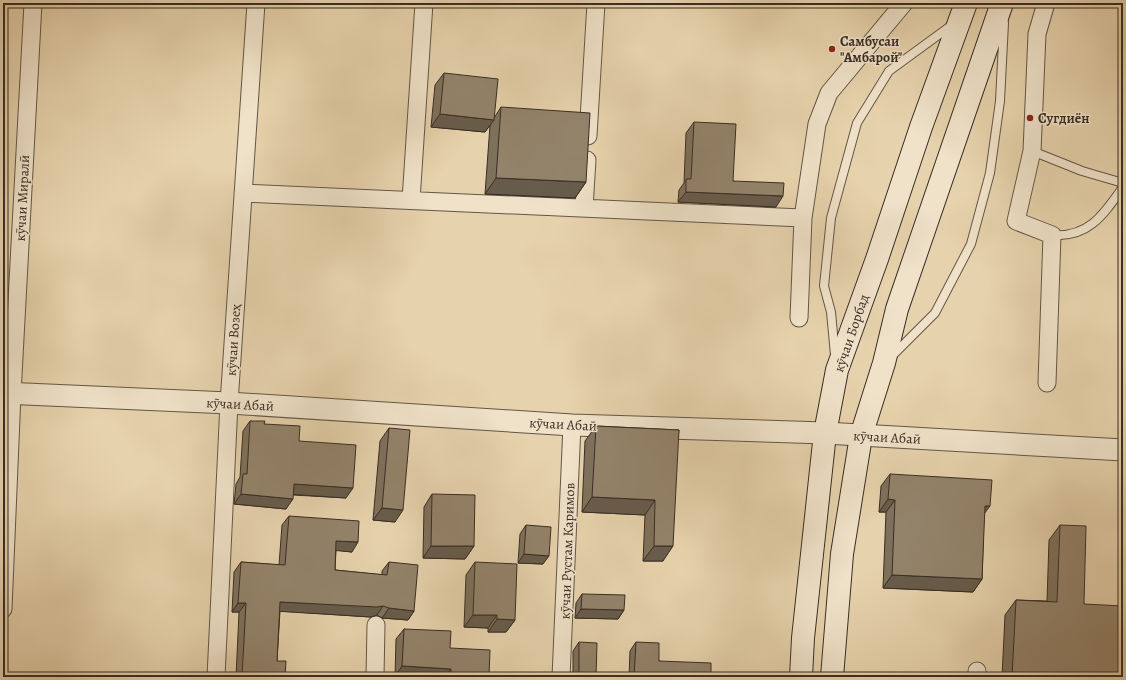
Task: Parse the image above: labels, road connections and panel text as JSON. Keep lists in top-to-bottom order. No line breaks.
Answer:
{"streets":{"main road":["кӯчаи Борбад"],"street":["кӯчаи Миралӣ","кӯчаи Возеҳ","кӯчаи Абаӣ","кӯчаи Рустам Каримов"]},"crossings":[["кӯчаи Миралӣ","кӯчаи Абаӣ"],["кӯчаи Борбад","кӯчаи Абаӣ"],["кӯчаи Возеҳ","кӯчаи Абаӣ"],["кӯчаи Абаӣ","кӯчаи Рустам Каримов"]],"places":["Самбусаи \"Амбарой\"","Сугдиён"]}
